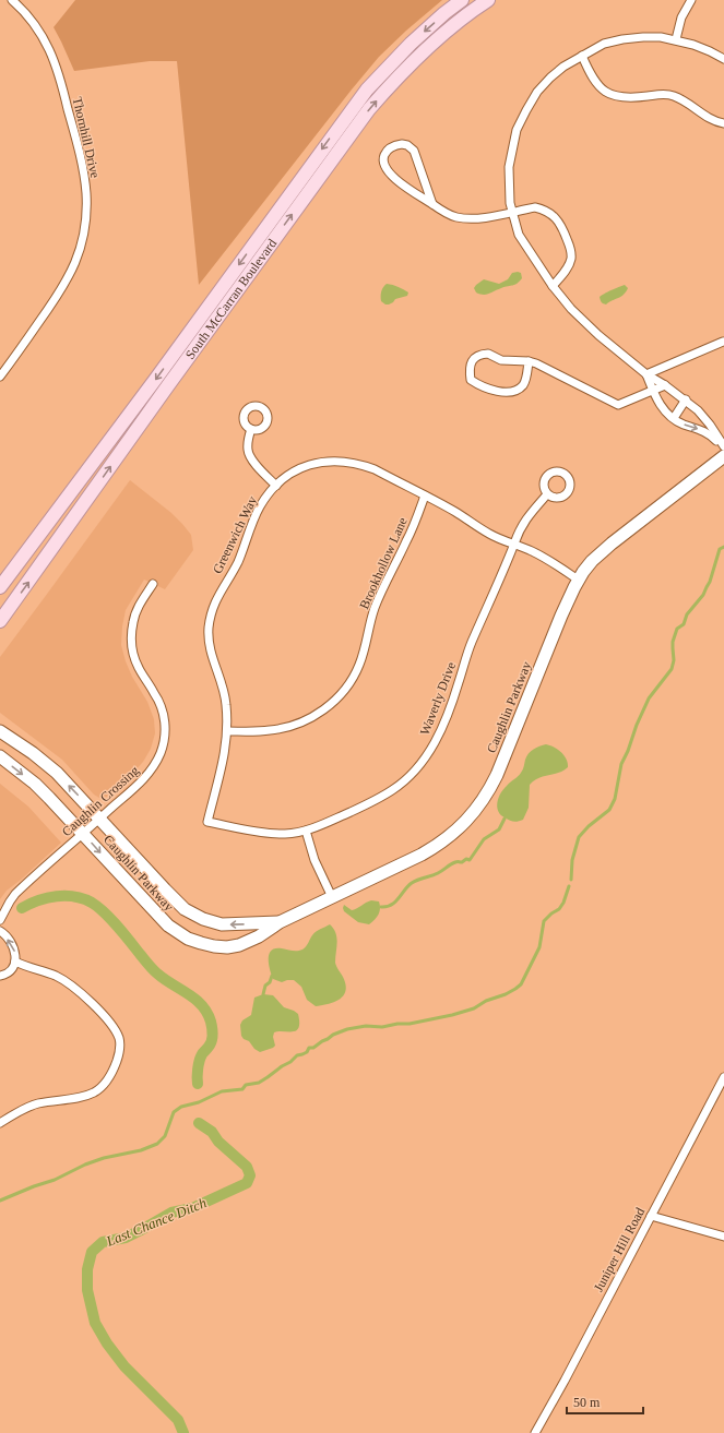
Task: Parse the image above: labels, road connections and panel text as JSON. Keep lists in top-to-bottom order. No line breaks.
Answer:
{"streets":{"main road":["South McCarran Boulevard"],"street":["Thornhill Drive","Greenwich Way","Brookhollow Lane","Waverly Drive","Caughlin Parkway","Caughlin Crossing","Juniper Hill Road"]},"crossings":[["Greenwich Way","Brookhollow Lane"],["Greenwich Way","Waverly Drive"],["Greenwich Way","Caughlin Parkway"],["Caughlin Parkway","Caughlin Crossing"]],"water":["Last Chance Ditch"],"scale_bar":"50 m"}
